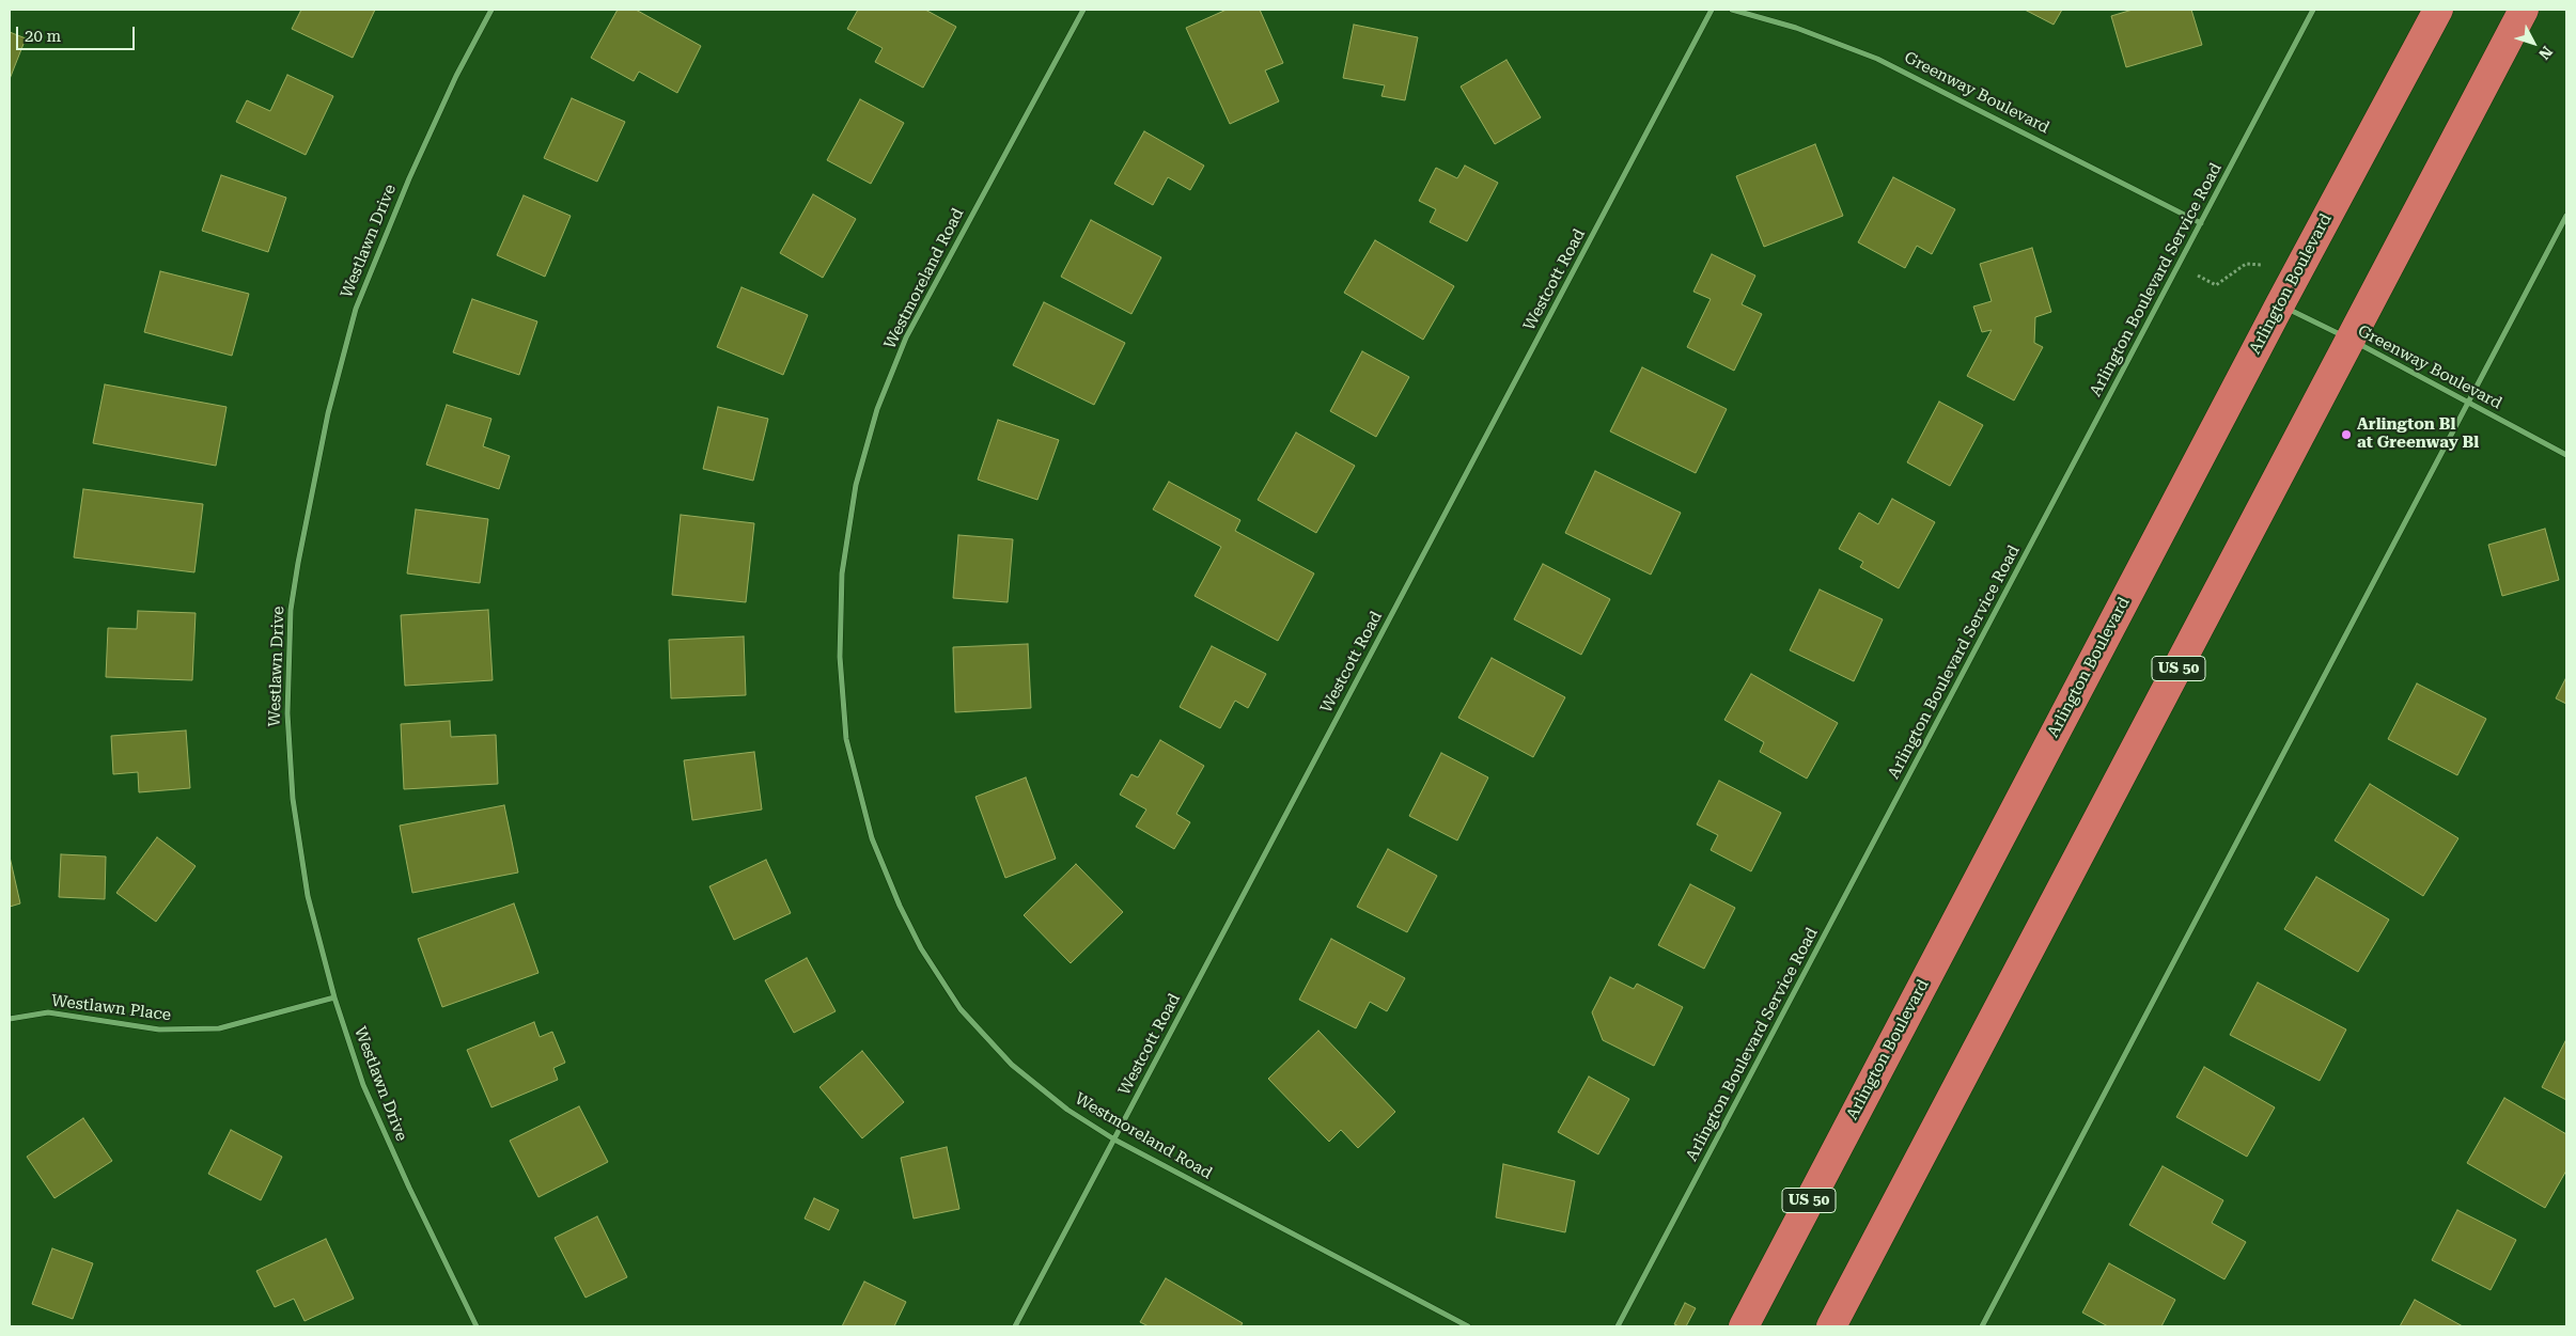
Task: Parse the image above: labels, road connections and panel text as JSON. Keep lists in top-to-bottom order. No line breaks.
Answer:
{"streets":{"highway":["Arlington Boulevard","US 50"],"street":["Greenway Boulevard","Westlawn Drive","Westmoreland Road","Westcott Road","Arlington Boulevard Service Road","Westlawn Place"]},"crossings":[["Greenway Boulevard","Arlington Boulevard Service Road"],["Greenway Boulevard","Arlington Boulevard"],["Greenway Boulevard","US 50"],["Westlawn Drive","Westlawn Place"],["Westmoreland Road","Westcott Road"]],"places":["Arlington Bl at Greenway Bl"],"scale_bar":"20 m","north":"bottom right"}
